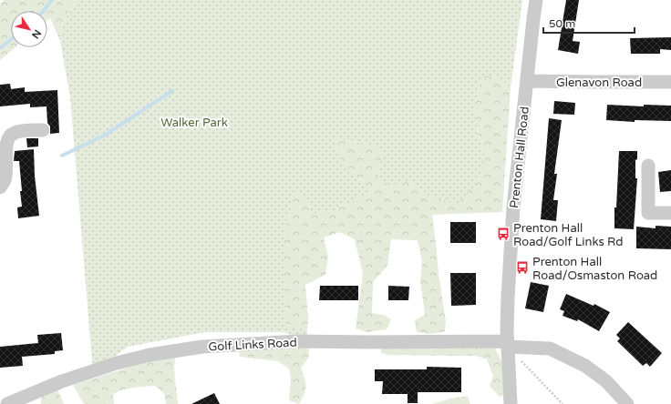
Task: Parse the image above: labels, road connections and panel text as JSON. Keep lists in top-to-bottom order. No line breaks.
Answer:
{"streets":{"street":["Glenavon Road","Prenton Hall Road","Golf Links Road"]},"crossings":[["Glenavon Road","Prenton Hall Road"],["Prenton Hall Road","Golf Links Road"]],"parks":["Walker Park"],"places":{"bus stop":["Prenton Hall Road/Golf Links Rd","Prenton Hall Road/Osmaston Road"]},"scale_bar":"50 m","north":"bottom right"}
